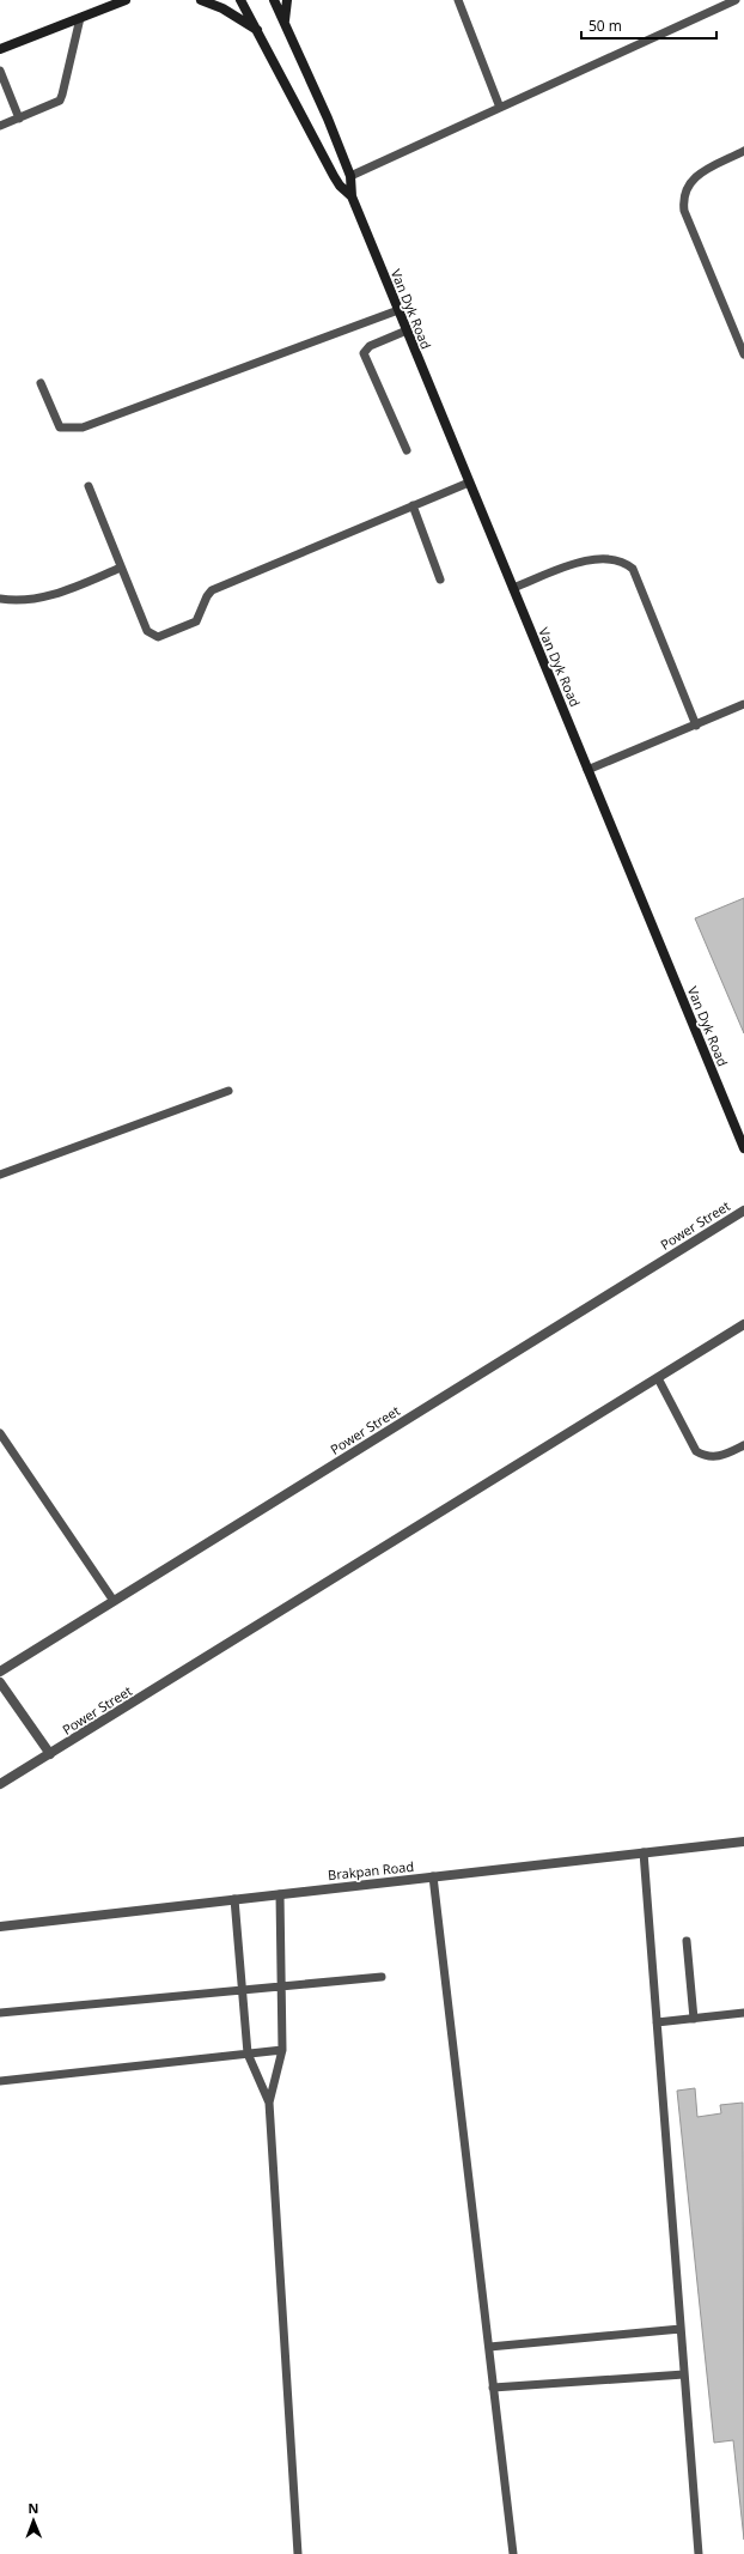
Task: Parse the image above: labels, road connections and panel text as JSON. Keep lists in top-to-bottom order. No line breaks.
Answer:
{"streets":{"main road":["Van Dyk Road"],"street":["Power Street","Brakpan Road"]},"scale_bar":"50 m","north":"top"}
